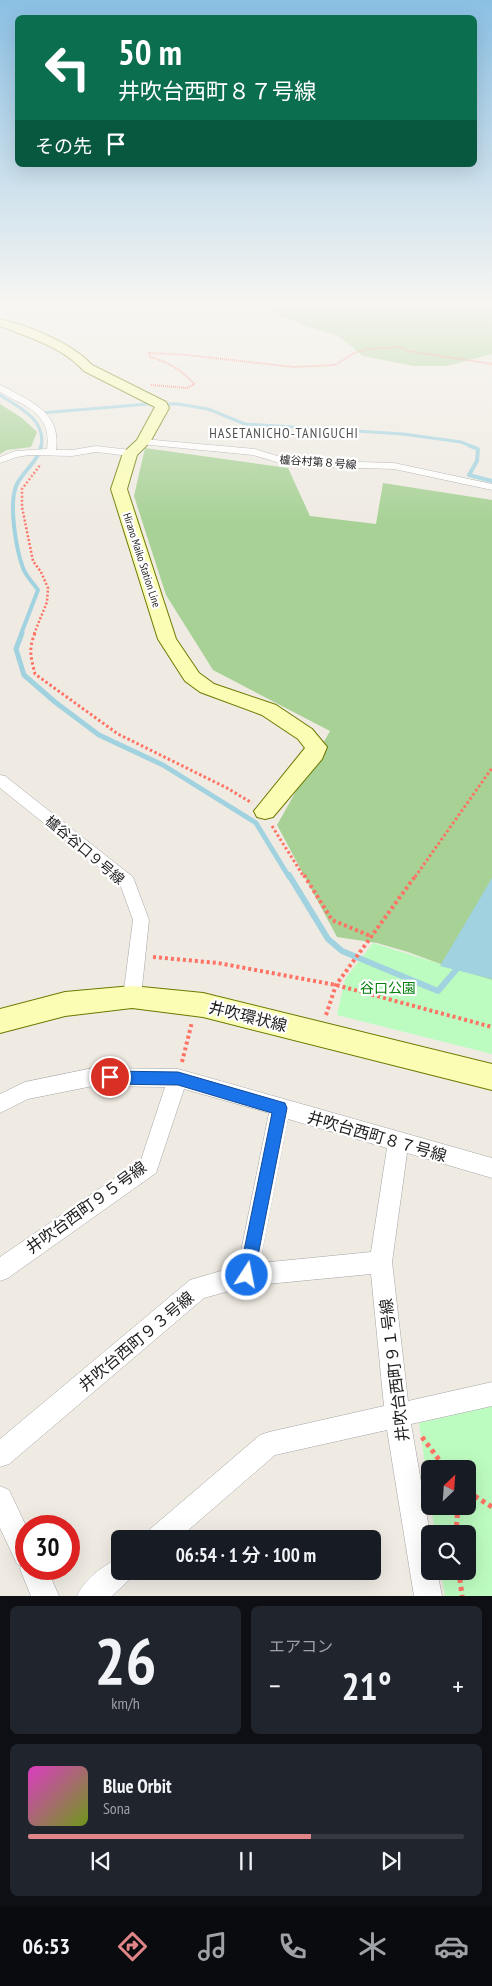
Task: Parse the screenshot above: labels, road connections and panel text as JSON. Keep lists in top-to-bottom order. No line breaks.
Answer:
{"streets":{"main road":["Hirano Maiko Station Line","井吹環状線"],"street":["櫨谷村第８号線","櫨谷谷口９号線","井吹台西町８７号線","井吹台西町９５号線","井吹台西町９３号線","井吹台西町９１号線"]},"crossings":[["櫨谷村第８号線","Hirano Maiko Station Line"],["櫨谷谷口９号線","井吹環状線"],["井吹台西町８７号線","井吹台西町９５号線"],["井吹台西町８７号線","井吹台西町９１号線"],["井吹台西町９３号線","井吹台西町９１号線"]],"districts":["HASETANICHO-TANIGUCHI"],"parks":["谷口公園"],"north":"top right","page":{"turn":["50 m","井吹台西町８７号線"],"then":"その先","limit":"30","trip":"06:54 · 1 分 · 100 m","tile":[["26","km/h"],"エアコン"],"heat":["−","21°","+"],"song":["Blue Orbit","Sona"],"tabs":"06:53"}}
